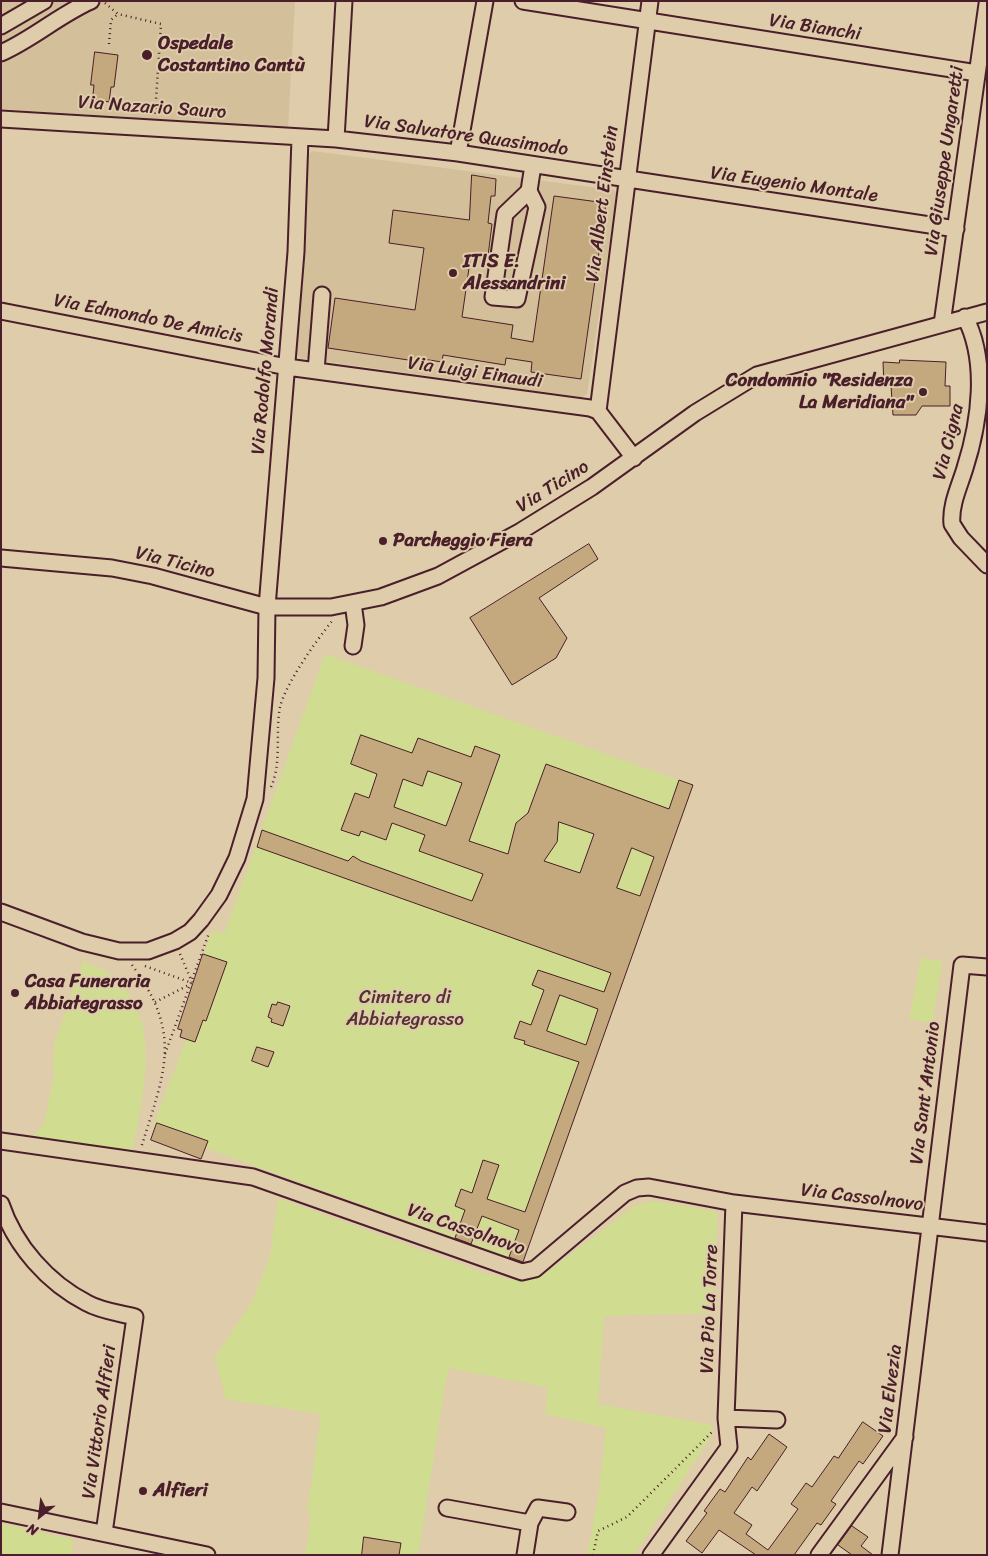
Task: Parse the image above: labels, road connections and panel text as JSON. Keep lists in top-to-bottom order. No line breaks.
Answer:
{"streets":{"street":["Via Bianchi","Via Nazario Sauro","Via Salvatore Quasimodo","Via Giuseppe Ungaretti","Via Eugenio Montale","Via Albert Einstein","Via Edmondo De Amicis","Via Rodolfo Morandi","Via Luigi Einaudi","Via Cigna","Via Ticino","Via Sant'Antonio","Via Cassolnovo","Via Pio La Torre","Via Elvezia","Via Vittorio Alfieri"]},"crossings":[["Via Bianchi","Via Giuseppe Ungaretti"],["Via Bianchi","Via Albert Einstein"],["Via Nazario Sauro","Via Salvatore Quasimodo"],["Via Nazario Sauro","Via Rodolfo Morandi"],["Via Salvatore Quasimodo","Via Eugenio Montale"],["Via Salvatore Quasimodo","Via Albert Einstein"],["Via Salvatore Quasimodo","Via Rodolfo Morandi"],["Via Giuseppe Ungaretti","Via Eugenio Montale"],["Via Giuseppe Ungaretti","Via Ticino"],["Via Eugenio Montale","Via Albert Einstein"],["Via Albert Einstein","Via Luigi Einaudi"],["Via Edmondo De Amicis","Via Rodolfo Morandi"],["Via Edmondo De Amicis","Via Luigi Einaudi"],["Via Rodolfo Morandi","Via Luigi Einaudi"],["Via Rodolfo Morandi","Via Ticino"],["Via Cigna","Via Ticino"],["Via Sant'Antonio","Via Cassolnovo"],["Via Sant'Antonio","Via Elvezia"],["Via Cassolnovo","Via Pio La Torre"],["Via Cassolnovo","Via Elvezia"]],"parks":["Cimitero di Abbiategrasso"],"places":["Ospedale Costantino Cantù","ITIS E. Alessandrini","Condomnio \"Residenza La Meridiana\"","Parcheggio Fiera","Casa Funeraria Abbiategrasso","Alfieri"],"north":"bottom left"}
